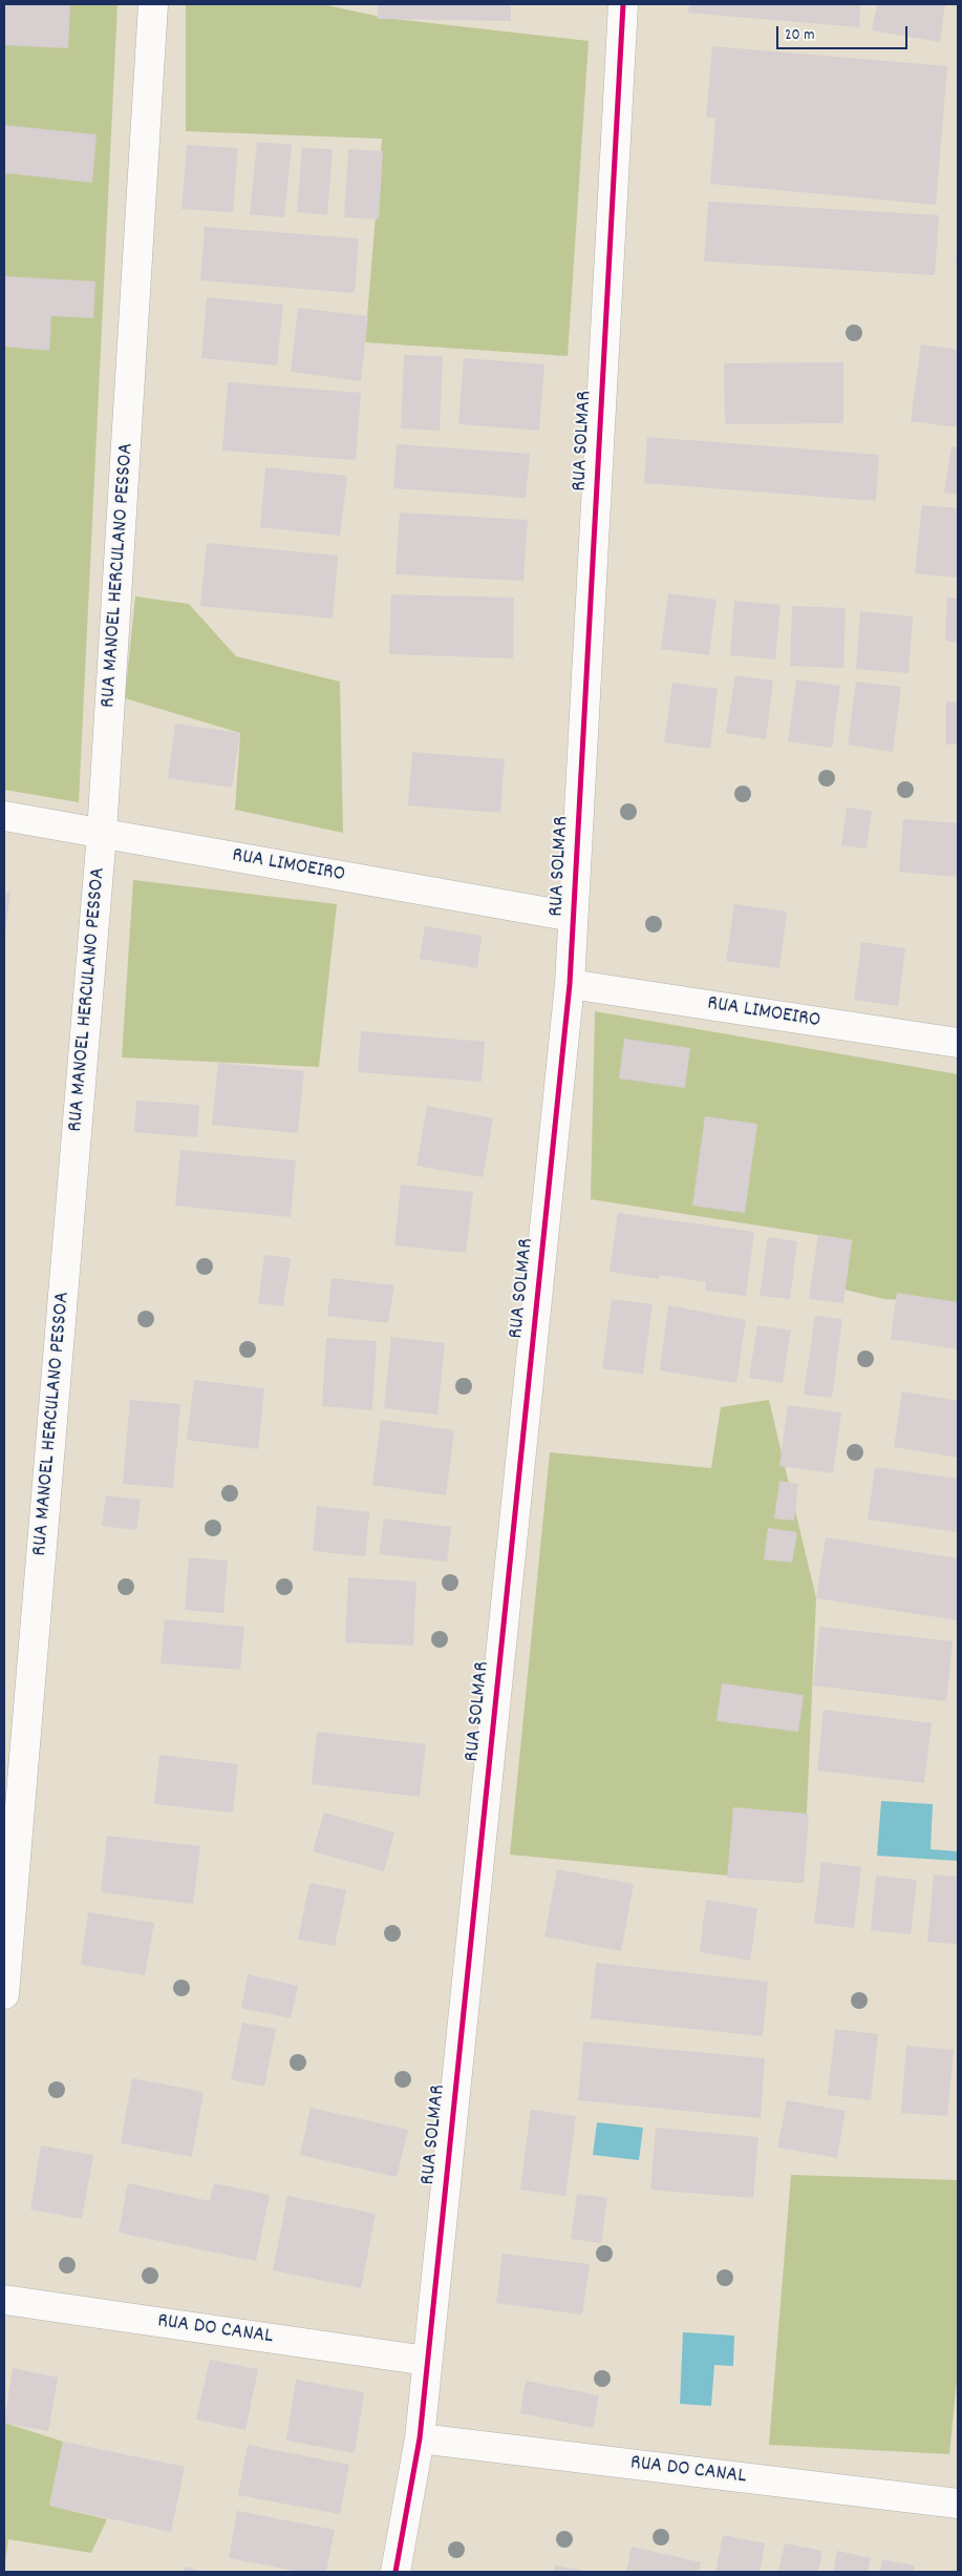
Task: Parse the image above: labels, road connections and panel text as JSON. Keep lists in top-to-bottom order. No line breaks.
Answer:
{"streets":{"street":["RUA SOLMAR","RUA MANOEL HERCULANO PESSOA","RUA LIMOEIRO","RUA DO CANAL"]},"crossings":[["RUA SOLMAR","RUA LIMOEIRO"],["RUA SOLMAR","RUA DO CANAL"],["RUA MANOEL HERCULANO PESSOA","RUA LIMOEIRO"]],"scale_bar":"20 m"}
